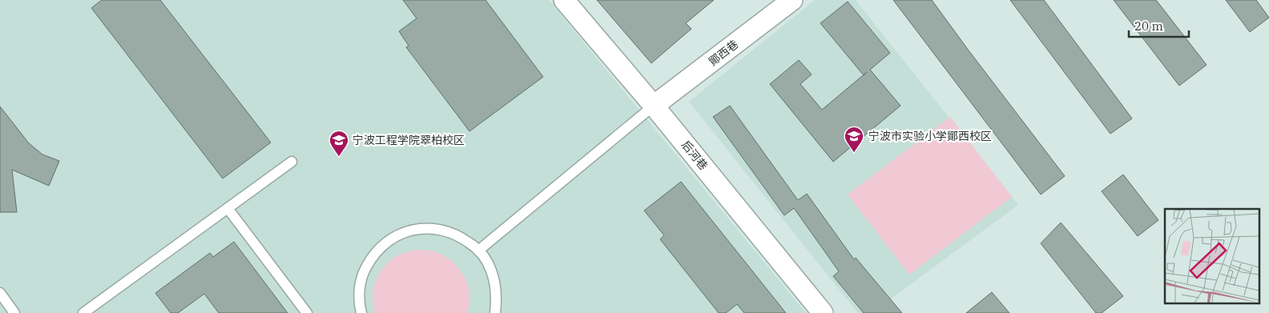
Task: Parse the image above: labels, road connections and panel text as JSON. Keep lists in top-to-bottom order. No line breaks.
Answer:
{"streets":{"street":["鄮西巷","后河巷"]},"crossings":[["鄮西巷","后河巷"]],"places":{"school or university":["宁波市实验小学鄮西校区","宁波工程学院翠柏校区"]},"scale_bar":"20 m"}
